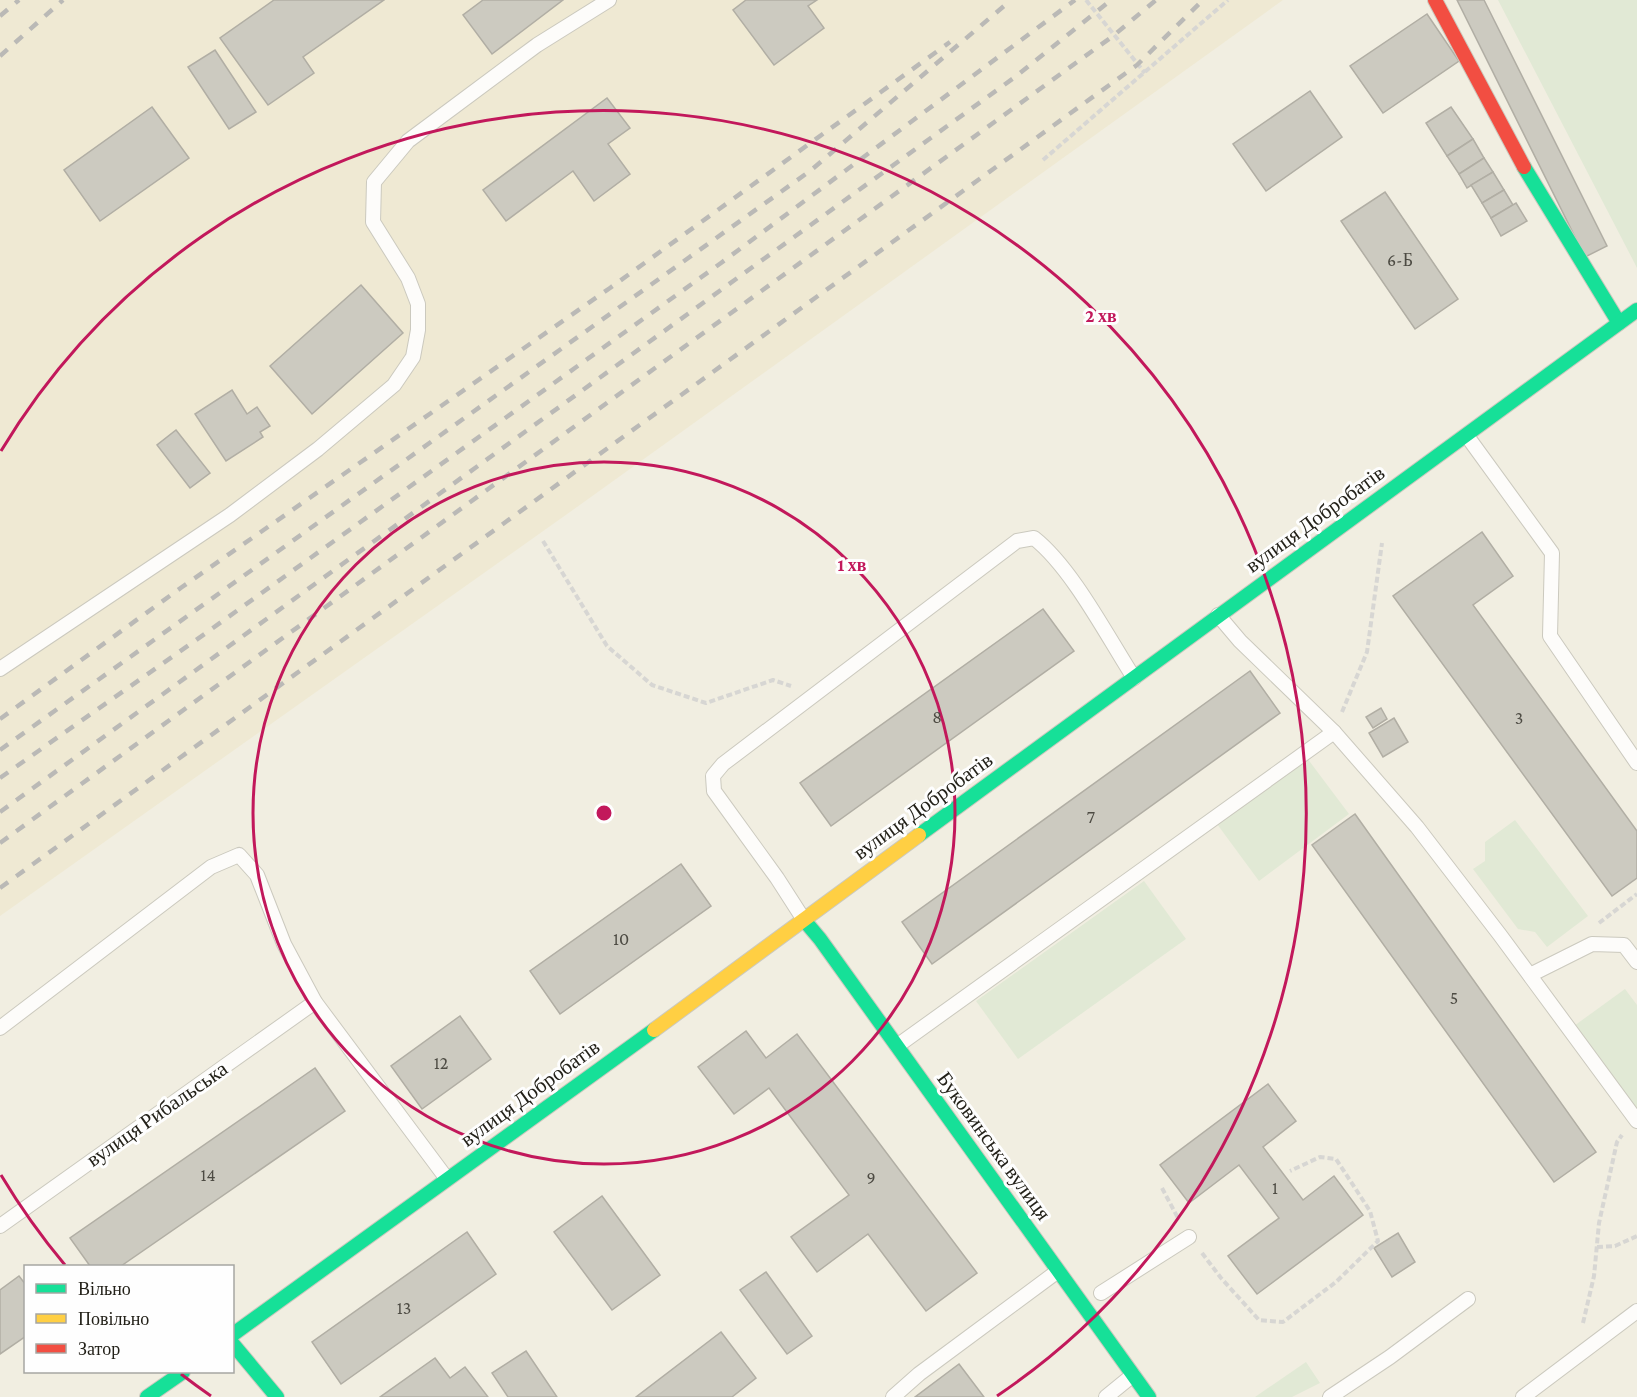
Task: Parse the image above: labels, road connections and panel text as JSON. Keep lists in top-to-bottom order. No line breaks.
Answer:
{"streets":{"street":["вулиця Добробатів","Буковинська вулиця"],"lane":["вулиця Рибальська"]},"crossings":[["вулиця Добробатів","Буковинська вулиця"]],"house_numbers":["6-Б","8","3","7","10","5","12","14","9","1","13"],"legend":["Вільно","Повільно","Затор"],"rings":["2 хв","1 хв"]}
